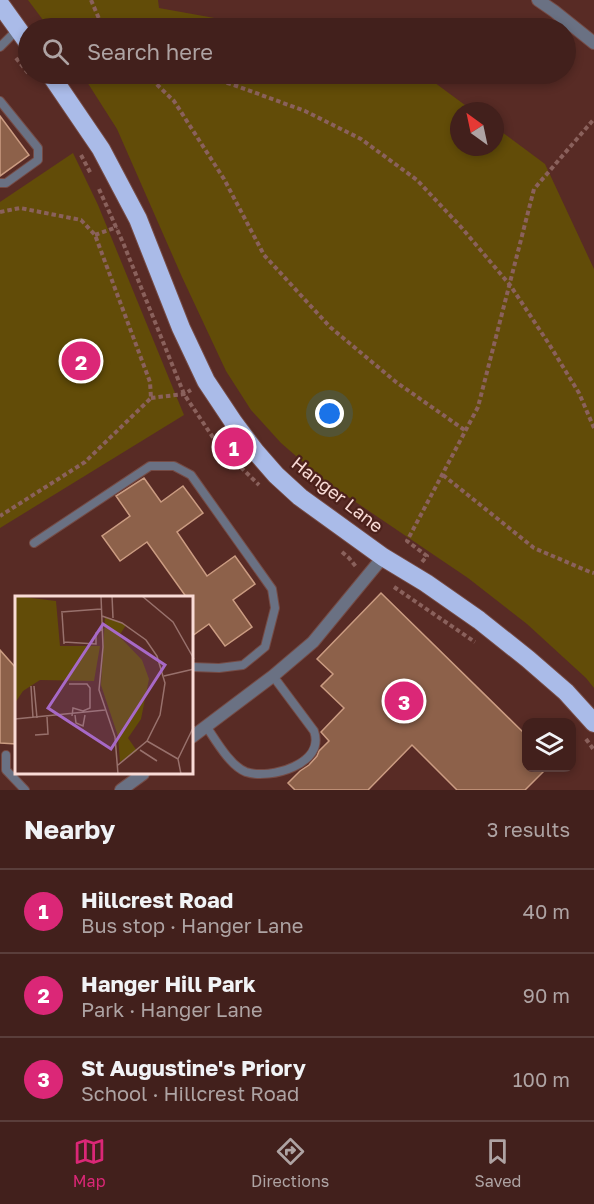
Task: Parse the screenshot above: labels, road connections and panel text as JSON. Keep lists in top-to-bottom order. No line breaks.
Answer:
{"streets":{"highway":["Hanger Lane"]},"north":"top left","page":{"search":"Search here","pins":["2","1","3"],"heading":["Nearby","3 results"],"list":[{"mark":"1","name":"Hillcrest Road","note":"Bus stop · Hanger Lane","value":"40 m"},{"mark":"2","name":"Hanger Hill Park","note":"Park · Hanger Lane","value":"90 m"},{"mark":"3","name":"St Augustine's Priory","note":"School · Hillcrest Road","value":"100 m"}],"nav":["Map","Directions","Saved"]}}
